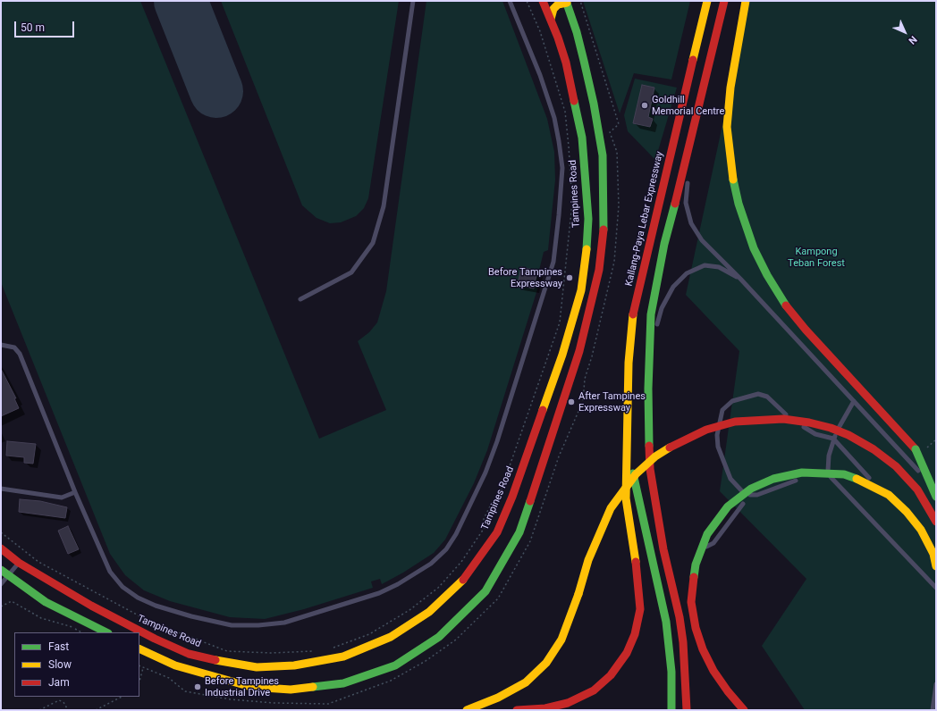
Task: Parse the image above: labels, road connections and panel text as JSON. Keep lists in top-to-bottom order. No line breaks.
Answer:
{"streets":{"main road":["Tampines Road","Kallang-Paya Lebar Expressway"]},"parks":["Kampong Teban Forest"],"places":["Goldhill Memorial Centre","Before Tampines Expressway","After Tampines Expressway","Before Tampines Industrial Drive"],"legend":["Fast","Slow","Jam"],"scale_bar":"50 m","north":"bottom right"}
